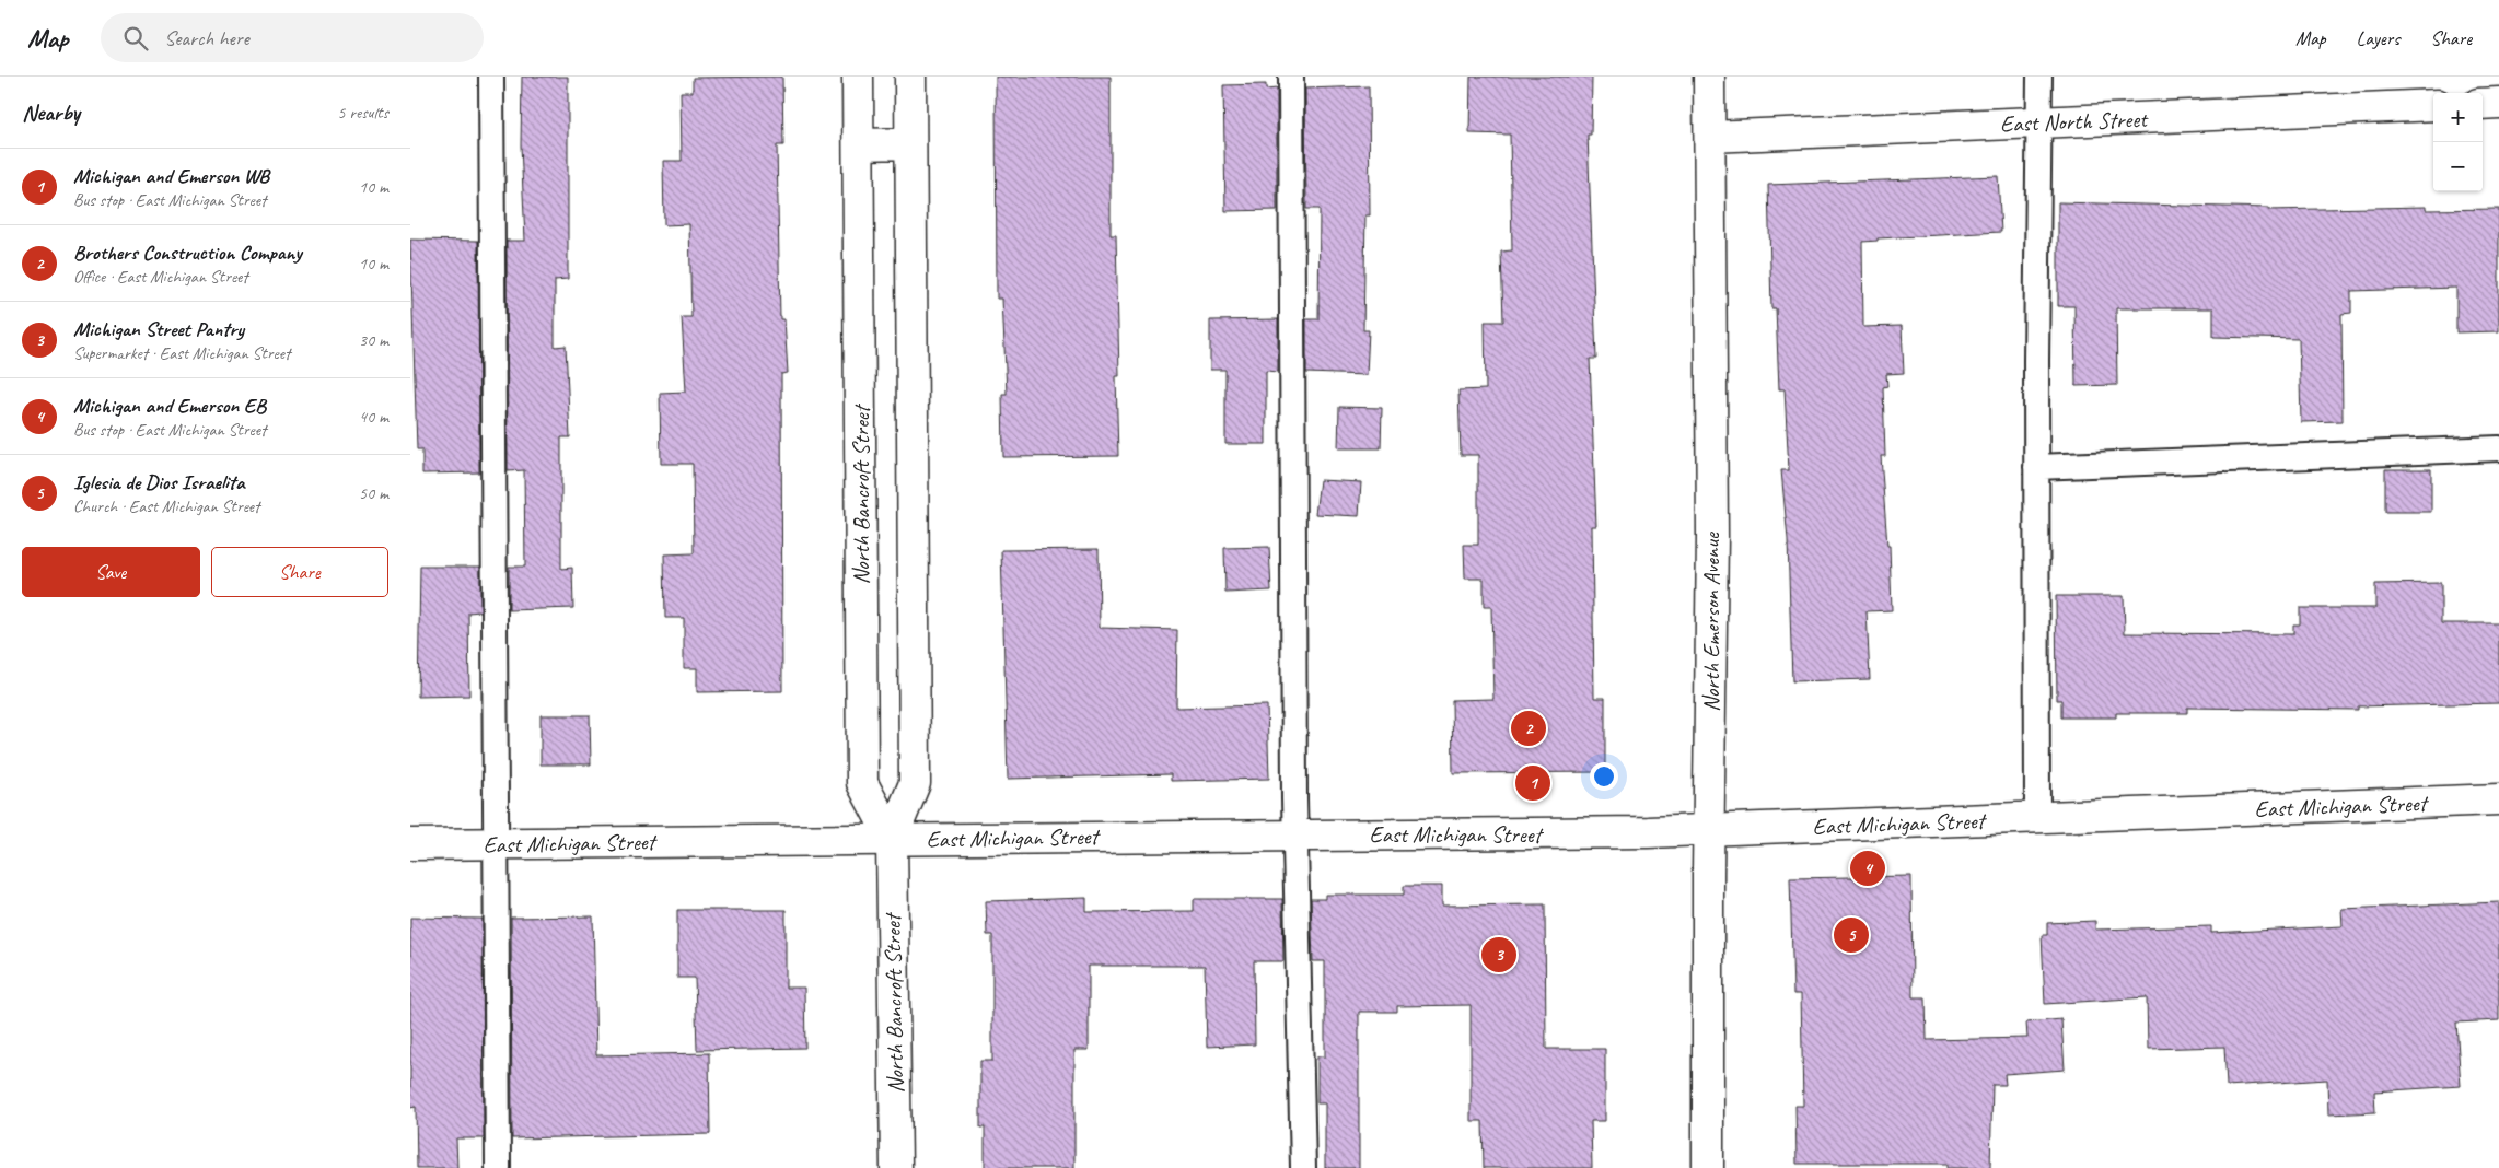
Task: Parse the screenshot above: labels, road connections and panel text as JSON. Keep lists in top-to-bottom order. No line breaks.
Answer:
{"streets":{"main road":["East North Street","North Bancroft Street","North Emerson Avenue","East Michigan Street"]},"crossings":[["East North Street","North Emerson Avenue"],["North Bancroft Street","East Michigan Street"],["North Emerson Avenue","East Michigan Street"]],"page":{"header":"Map","search":"Search here","nav":["Map","Layers","Share"],"heading":["Nearby","5 results"],"map_buttons":["+","−"],"list":[{"mark":"1","name":"Michigan and Emerson WB","note":"Bus stop · East Michigan Street","value":"10 m"},{"mark":"2","name":"Brothers Construction Company","note":"Office · East Michigan Street","value":"10 m"},{"mark":"3","name":"Michigan Street Pantry","note":"Supermarket · East Michigan Street","value":"30 m"},{"mark":"4","name":"Michigan and Emerson EB","note":"Bus stop · East Michigan Street","value":"40 m"},{"mark":"5","name":"Iglesia de Dios Israelita","note":"Church · East Michigan Street","value":"50 m"}],"buttons":["Save","Share"],"pins":["2","1","4","5","3"]}}
